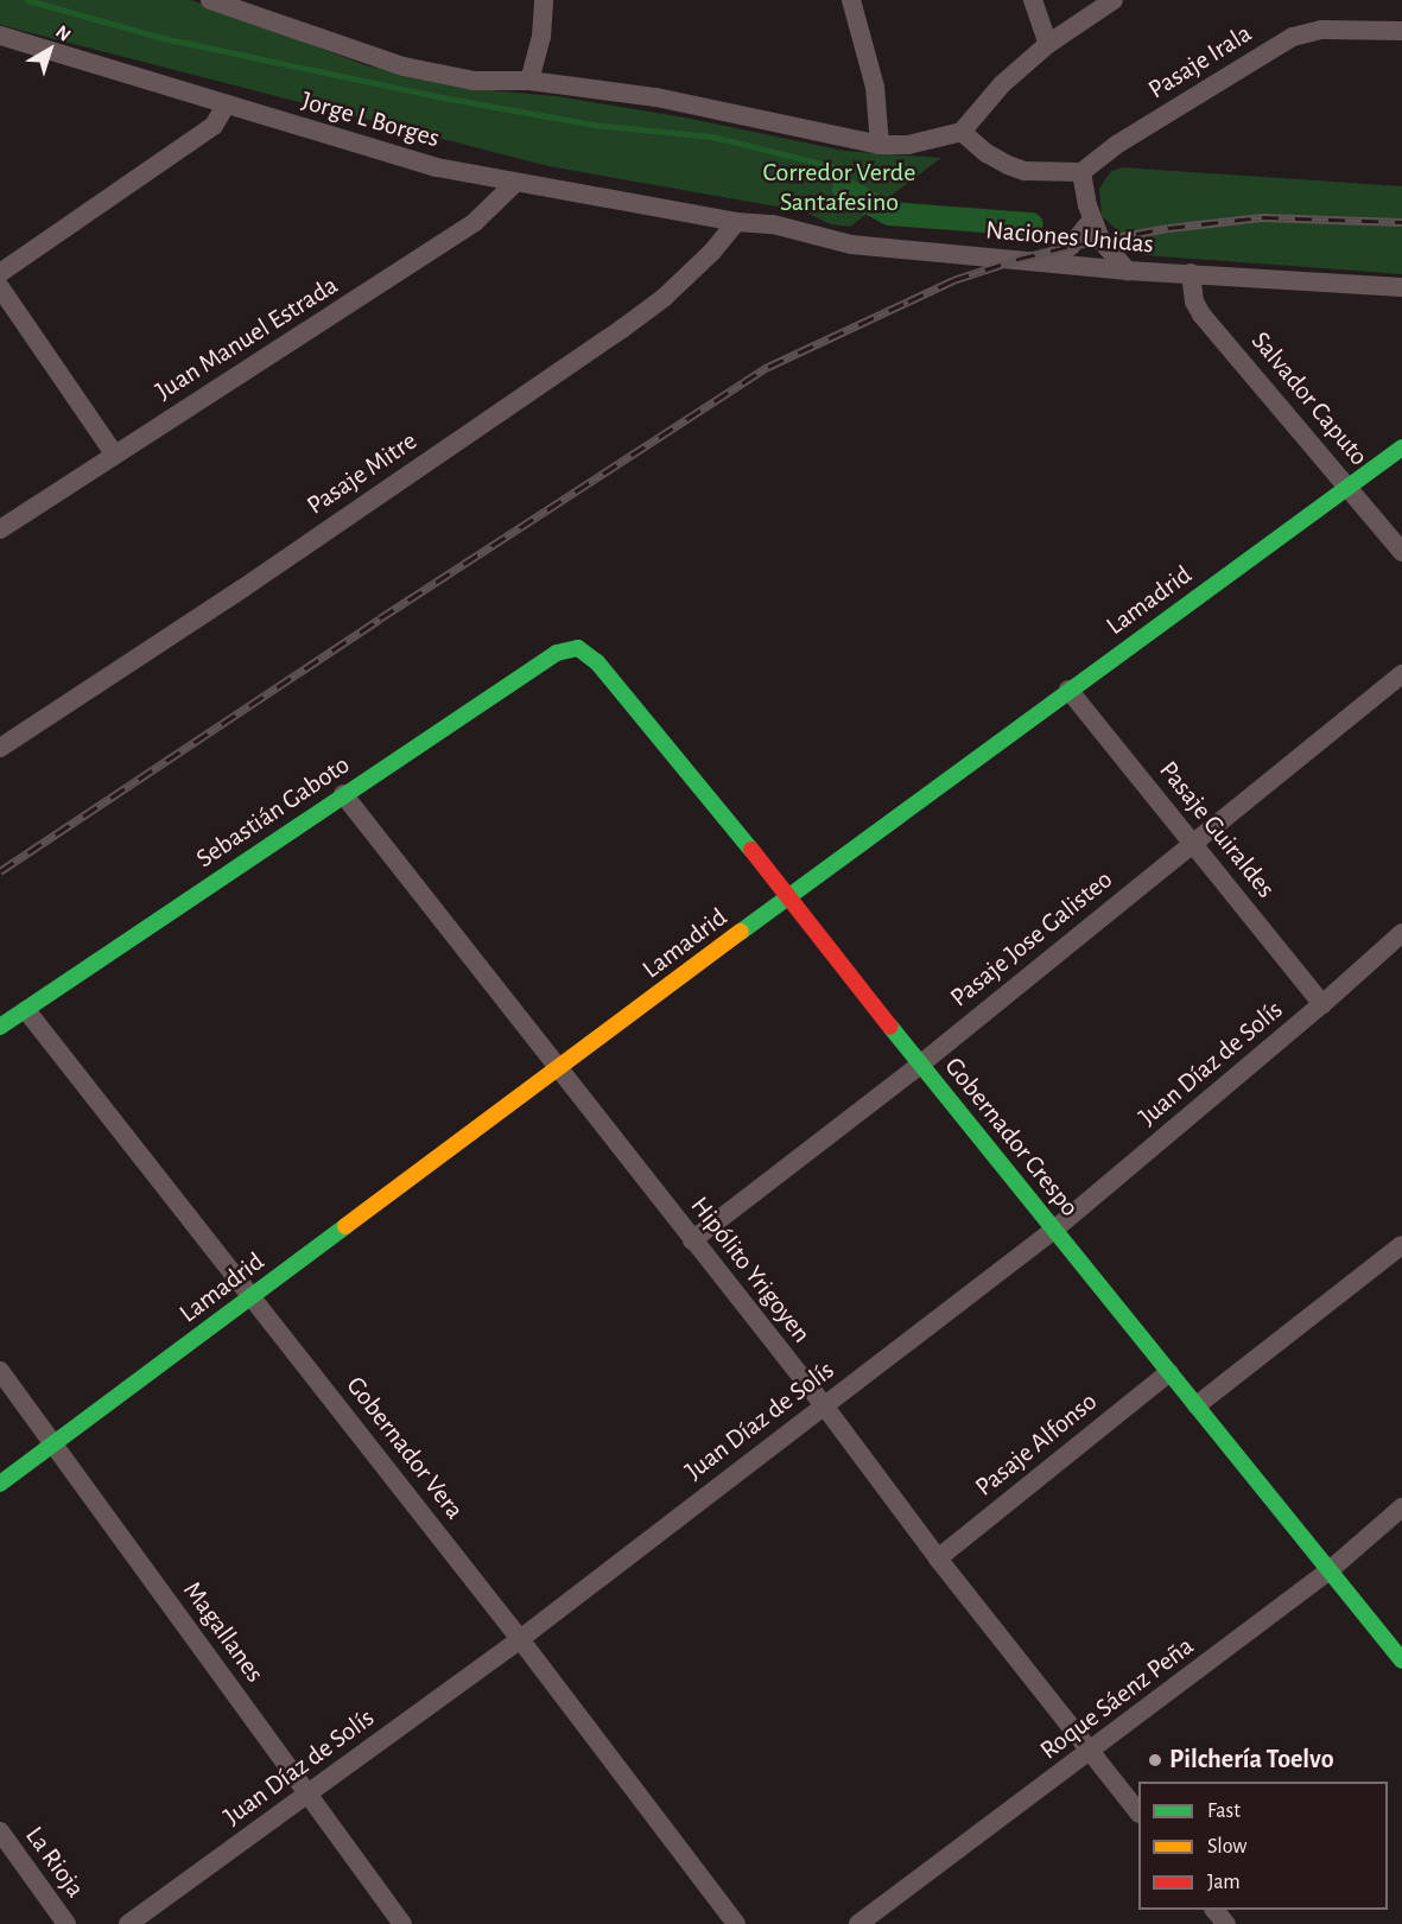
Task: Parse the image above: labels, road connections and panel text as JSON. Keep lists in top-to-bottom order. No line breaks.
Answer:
{"streets":{"street":["Pasaje Irala","Jorge L Borges","Naciones Unidas","Juan Manuel Estrada","Salvador Caputo","Pasaje Mitre","Lamadrid","Sebastián Gaboto","Pasaje Guiraldes","Pasaje Jose Galisteo","Juan Díaz de Solís","Gobernador Crespo","Hipólito Yrigoyen","Pasaje Alfonso","Gobernador Vera","Magallanes","Roque Sáenz Peña","La Rioja"]},"crossings":[["Jorge L Borges","Naciones Unidas"],["Jorge L Borges","Juan Manuel Estrada"],["Jorge L Borges","Pasaje Mitre"],["Naciones Unidas","Salvador Caputo"],["Naciones Unidas","Pasaje Mitre"],["Salvador Caputo","Lamadrid"],["Lamadrid","Pasaje Guiraldes"],["Lamadrid","Gobernador Crespo"],["Lamadrid","Hipólito Yrigoyen"],["Lamadrid","Gobernador Vera"],["Lamadrid","Magallanes"],["Sebastián Gaboto","Gobernador Crespo"],["Sebastián Gaboto","Hipólito Yrigoyen"],["Sebastián Gaboto","Gobernador Vera"],["Pasaje Guiraldes","Pasaje Jose Galisteo"],["Pasaje Guiraldes","Juan Díaz de Solís"],["Pasaje Jose Galisteo","Gobernador Crespo"],["Pasaje Jose Galisteo","Hipólito Yrigoyen"],["Juan Díaz de Solís","Gobernador Crespo"],["Juan Díaz de Solís","Hipólito Yrigoyen"],["Juan Díaz de Solís","Gobernador Vera"],["Juan Díaz de Solís","Magallanes"],["Gobernador Crespo","Pasaje Alfonso"],["Gobernador Crespo","Roque Sáenz Peña"],["Hipólito Yrigoyen","Pasaje Alfonso"],["Hipólito Yrigoyen","Roque Sáenz Peña"]],"parks":["Corredor Verde Santafesino"],"places":["Pilchería Toelvo"],"legend":["Fast","Slow","Jam"],"north":"top right"}
